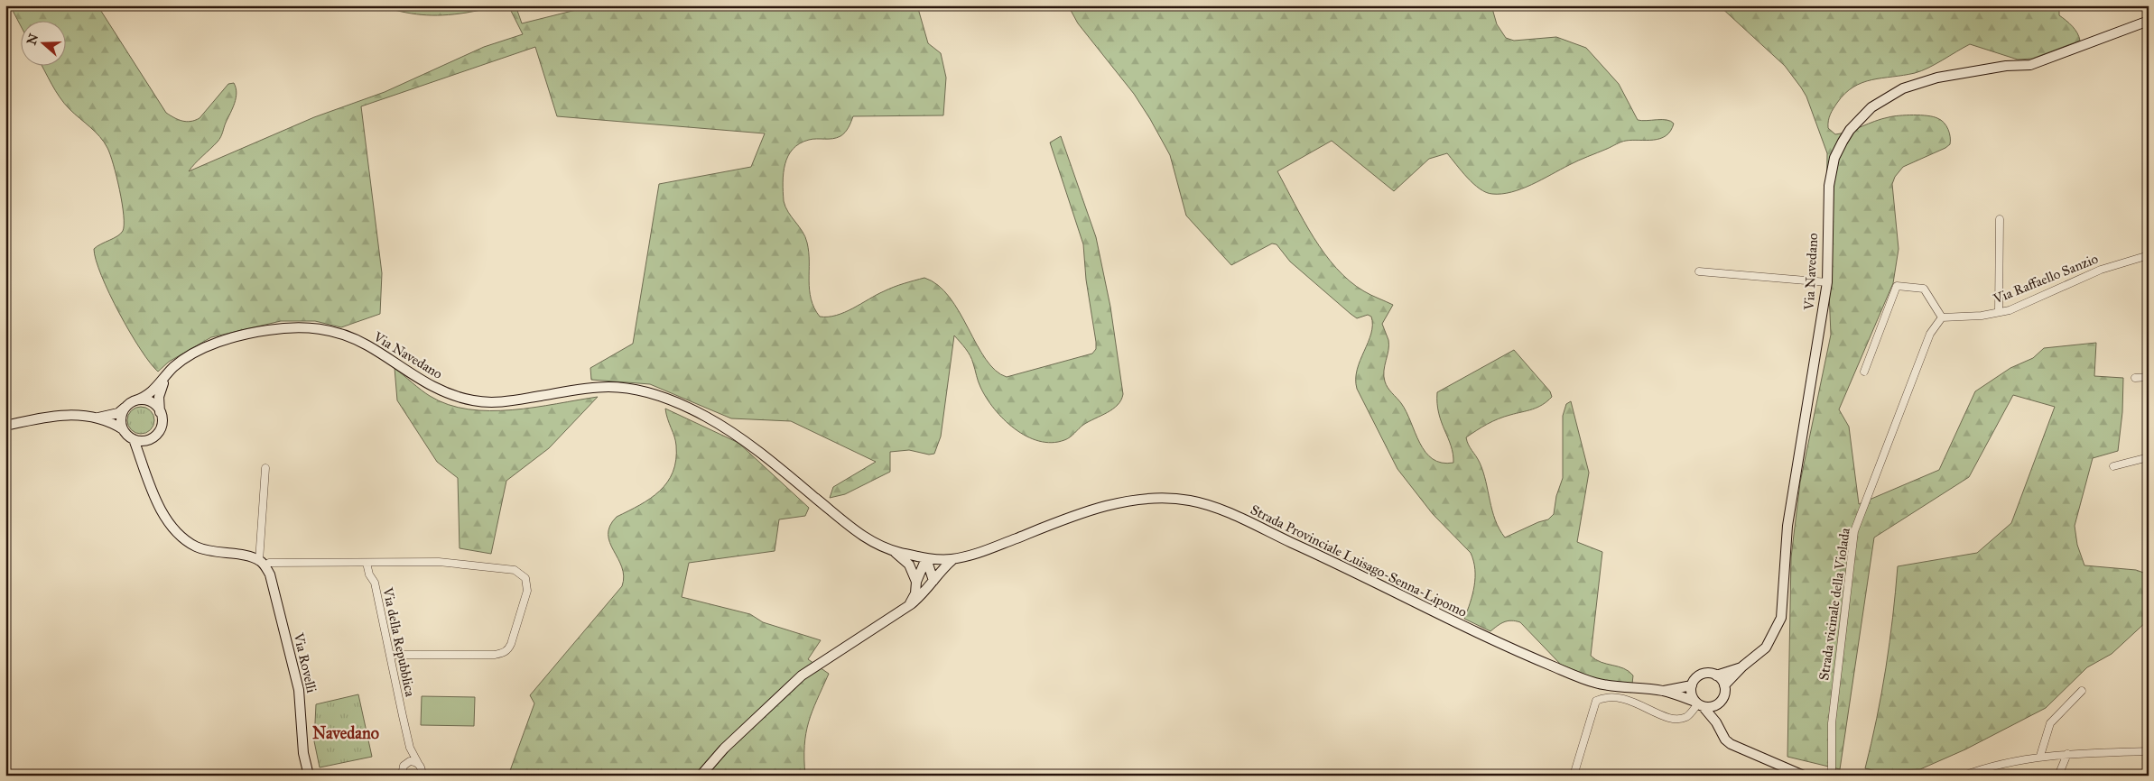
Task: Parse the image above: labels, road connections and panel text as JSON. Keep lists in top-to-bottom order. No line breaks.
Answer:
{"streets":{"street":["Via Navedano","Via Raffaello Sanzio","Strada Provinciale Luisago-Senna-Lipomo","Strada vicinale della Violada","Via della Repubblica","Via Rovelli"]},"crossings":[["Via Navedano","Strada Provinciale Luisago-Senna-Lipomo"],["Via Raffaello Sanzio","Strada vicinale della Violada"]],"districts":["Navedano"],"north":"left"}
